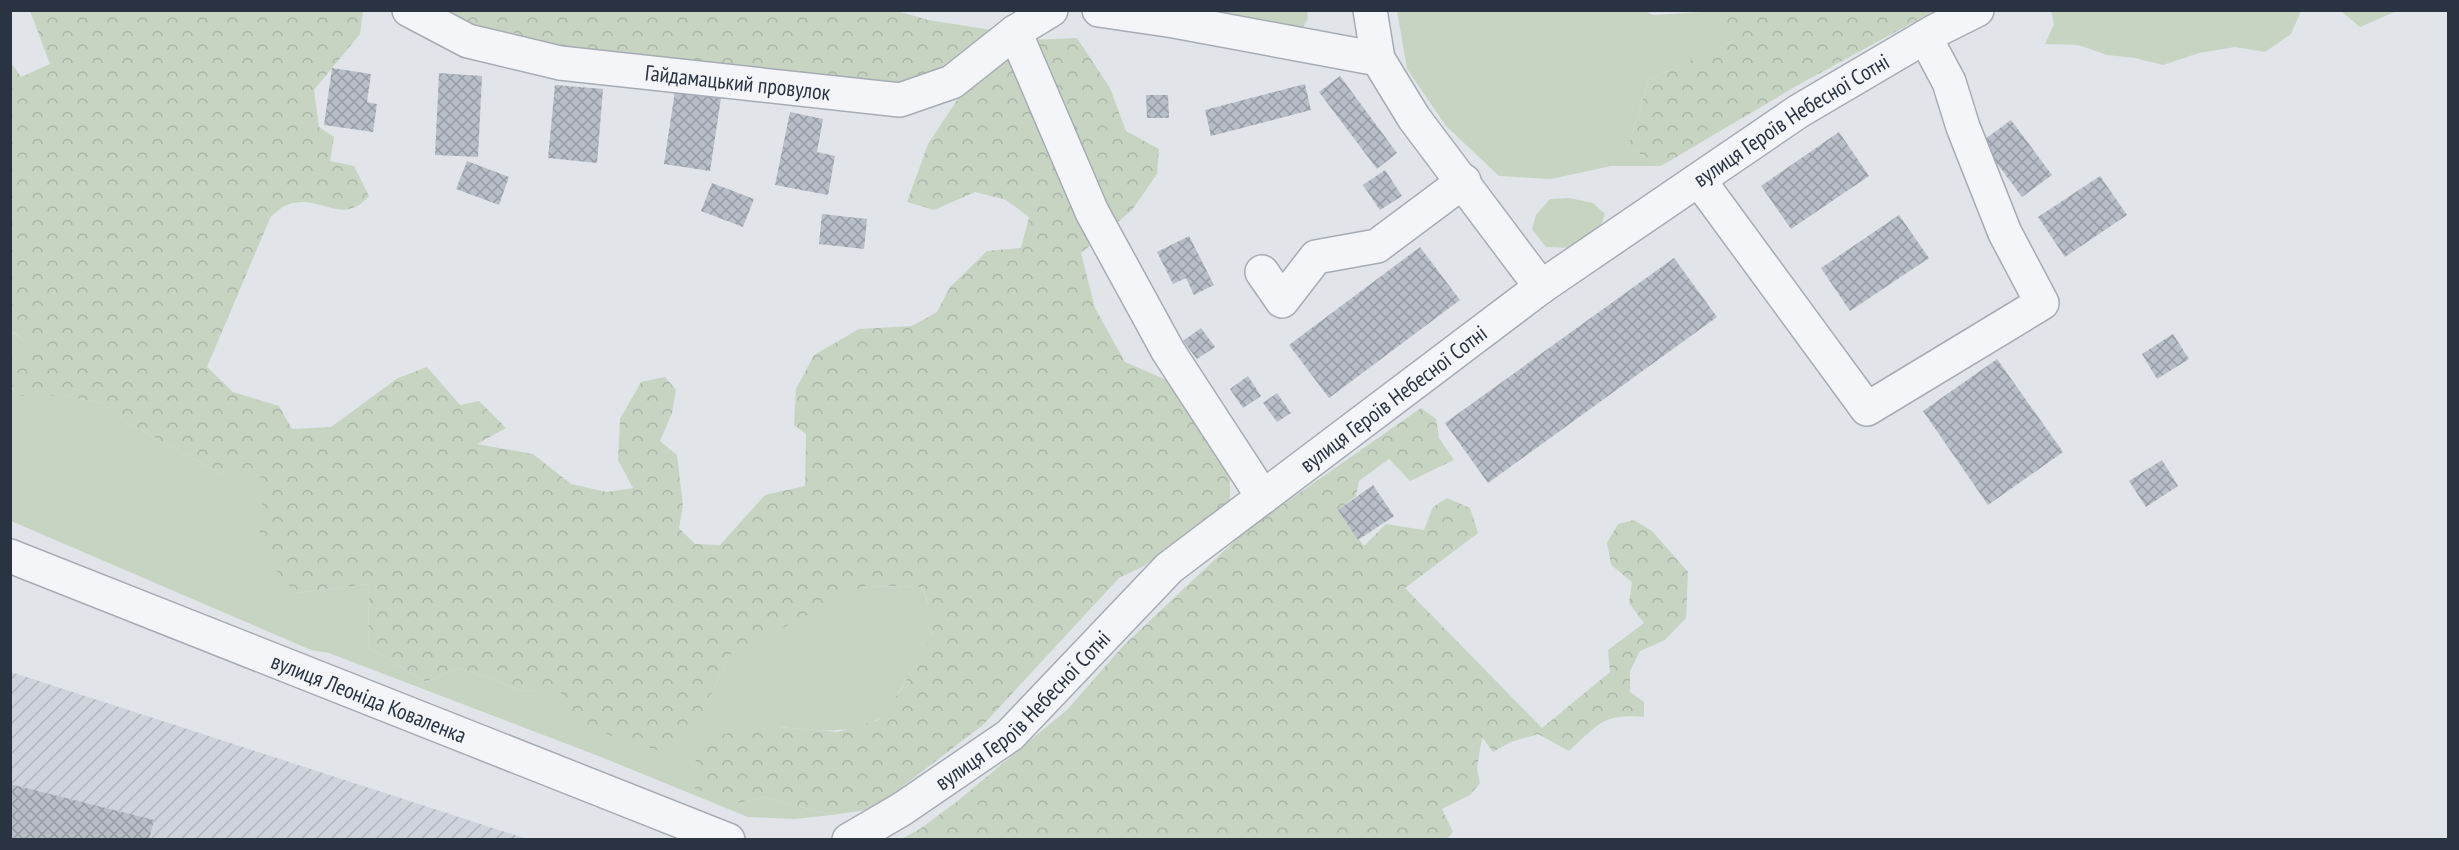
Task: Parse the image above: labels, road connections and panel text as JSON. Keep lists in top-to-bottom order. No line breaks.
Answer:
{"streets":{"street":["Гайдамацький провулок","вулиця Героїв Небесної Сотні","вулиця Леоніда Коваленка"]}}
